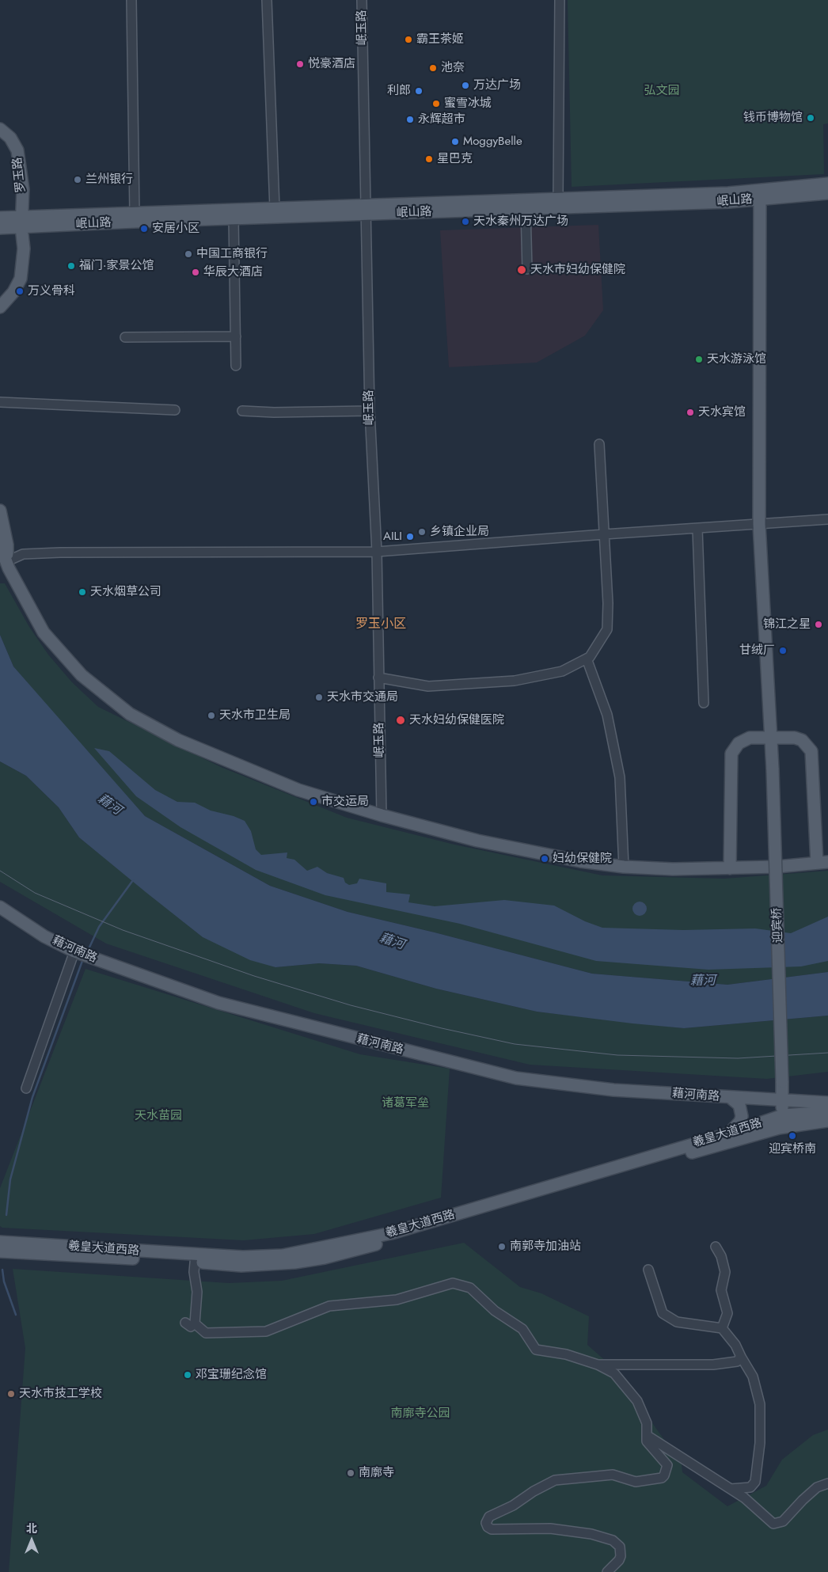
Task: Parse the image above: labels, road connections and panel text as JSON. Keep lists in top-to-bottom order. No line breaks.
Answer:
{"streets":{"main road":["罗玉路","岷山路","迎宾桥","藉河南路","羲皇大道西路"],"street":["岷玉路"]},"crossings":[["岷玉路","岷山路"],["罗玉路","岷山路"],["岷山路","迎宾桥"],["迎宾桥","藉河南路"],["迎宾桥","羲皇大道西路"]],"districts":["罗玉小区"],"water":["藉河"],"parks":["弘文园","诸葛军垒","天水苗园","南廓寺公园"],"places":["霸王茶姬","悦豪酒店","池奈","万达广场","利郎","蜜雪冰城","钱币博物馆","永辉超市","MoggyBelle","星巴克","兰州银行","天水秦州万达广场","安居小区","中国工商银行","福门·家景公馆","天水市妇幼保健院","华辰大酒店","万义骨科","天水游泳馆","天水宾馆","乡镇企业局","AILI","天水烟草公司","锦江之星","甘绒厂","天水市交通局","天水市卫生局","天水妇幼保健医院","市交运局","妇幼保健院","迎宾桥南","南郭寺加油站","邓宝珊纪念馆","天水市技工学校","南廓寺"],"north":"top"}
